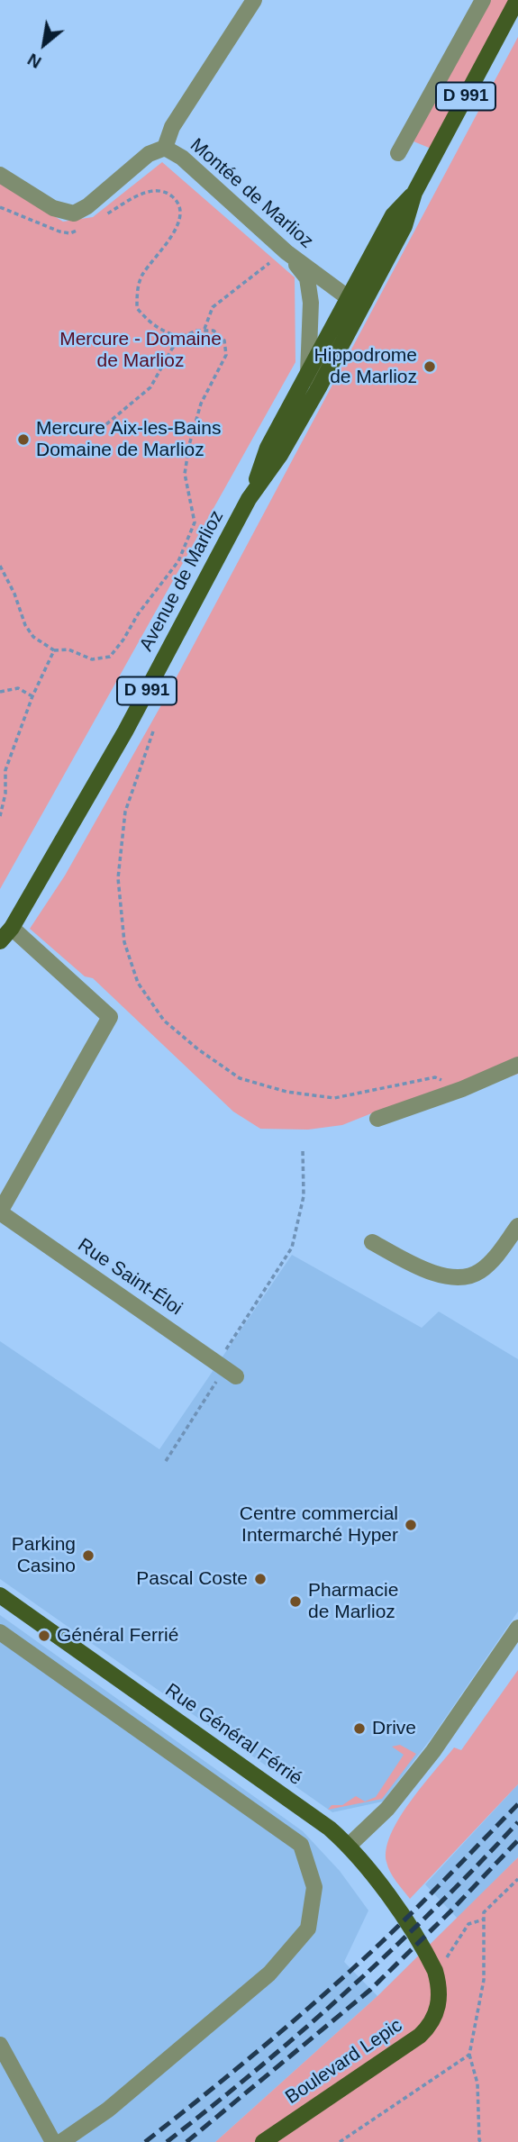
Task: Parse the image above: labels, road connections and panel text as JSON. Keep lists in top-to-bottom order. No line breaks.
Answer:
{"streets":{"main road":["D 991","Avenue de Marlioz","Rue Général Férrié","Boulevard Lepic"],"street":["Montée de Marlioz","Rue Saint-Éloi"]},"crossings":[["D 991","Avenue de Marlioz"],["Montée de Marlioz","Avenue de Marlioz"],["Rue Général Férrié","Boulevard Lepic"]],"parks":["Mercure - Domaine de Marlioz"],"places":["Hippodrome de Marlioz","Mercure Aix-les-Bains Domaine de Marlioz","Centre commercial Intermarché Hyper","Parking Casino","Pascal Coste","Pharmacie de Marlioz","Général Ferrié","Drive"],"north":"bottom left"}
